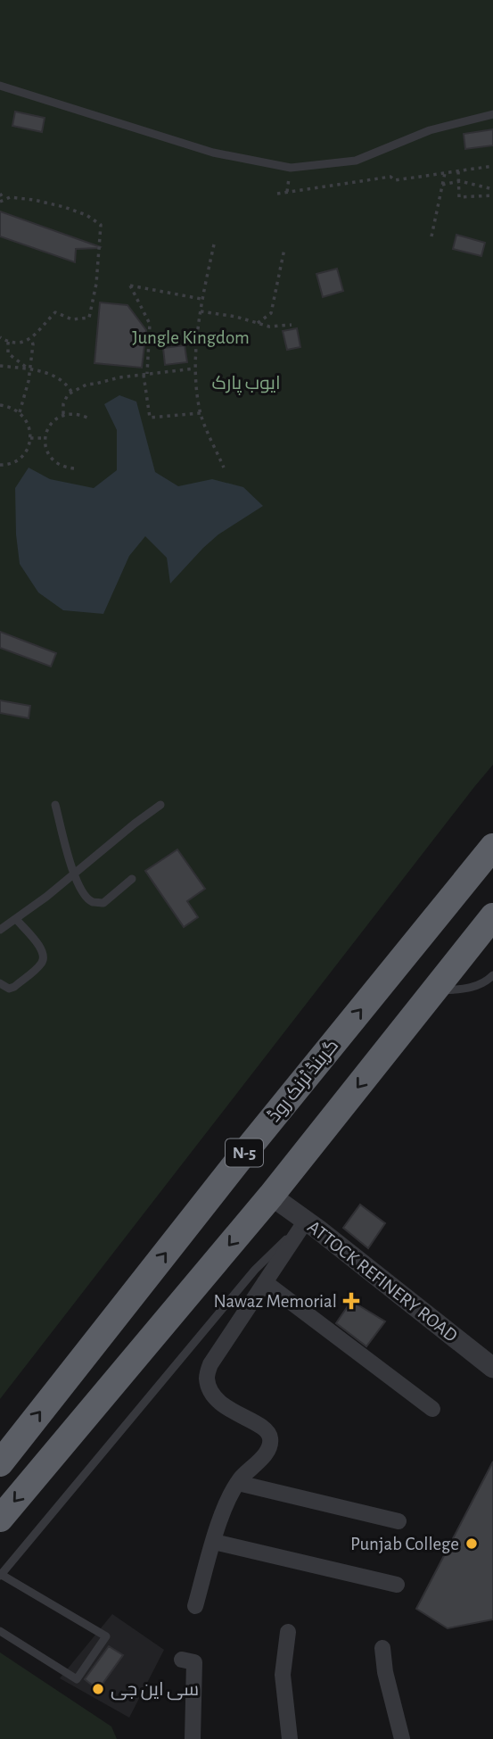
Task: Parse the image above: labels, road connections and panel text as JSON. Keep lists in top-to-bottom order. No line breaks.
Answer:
{"streets":{"highway":["گرینڈ ٹرنک روڈ","N-5"],"street":["ATTOCK REFINERY ROAD"]},"crossings":[["N-5","ATTOCK REFINERY ROAD"]],"parks":["Jungle Kingdom","ایوب پارک"],"places":{"health":["Nawaz Memorial"],"other":["Punjab College","سی این جی"]}}
